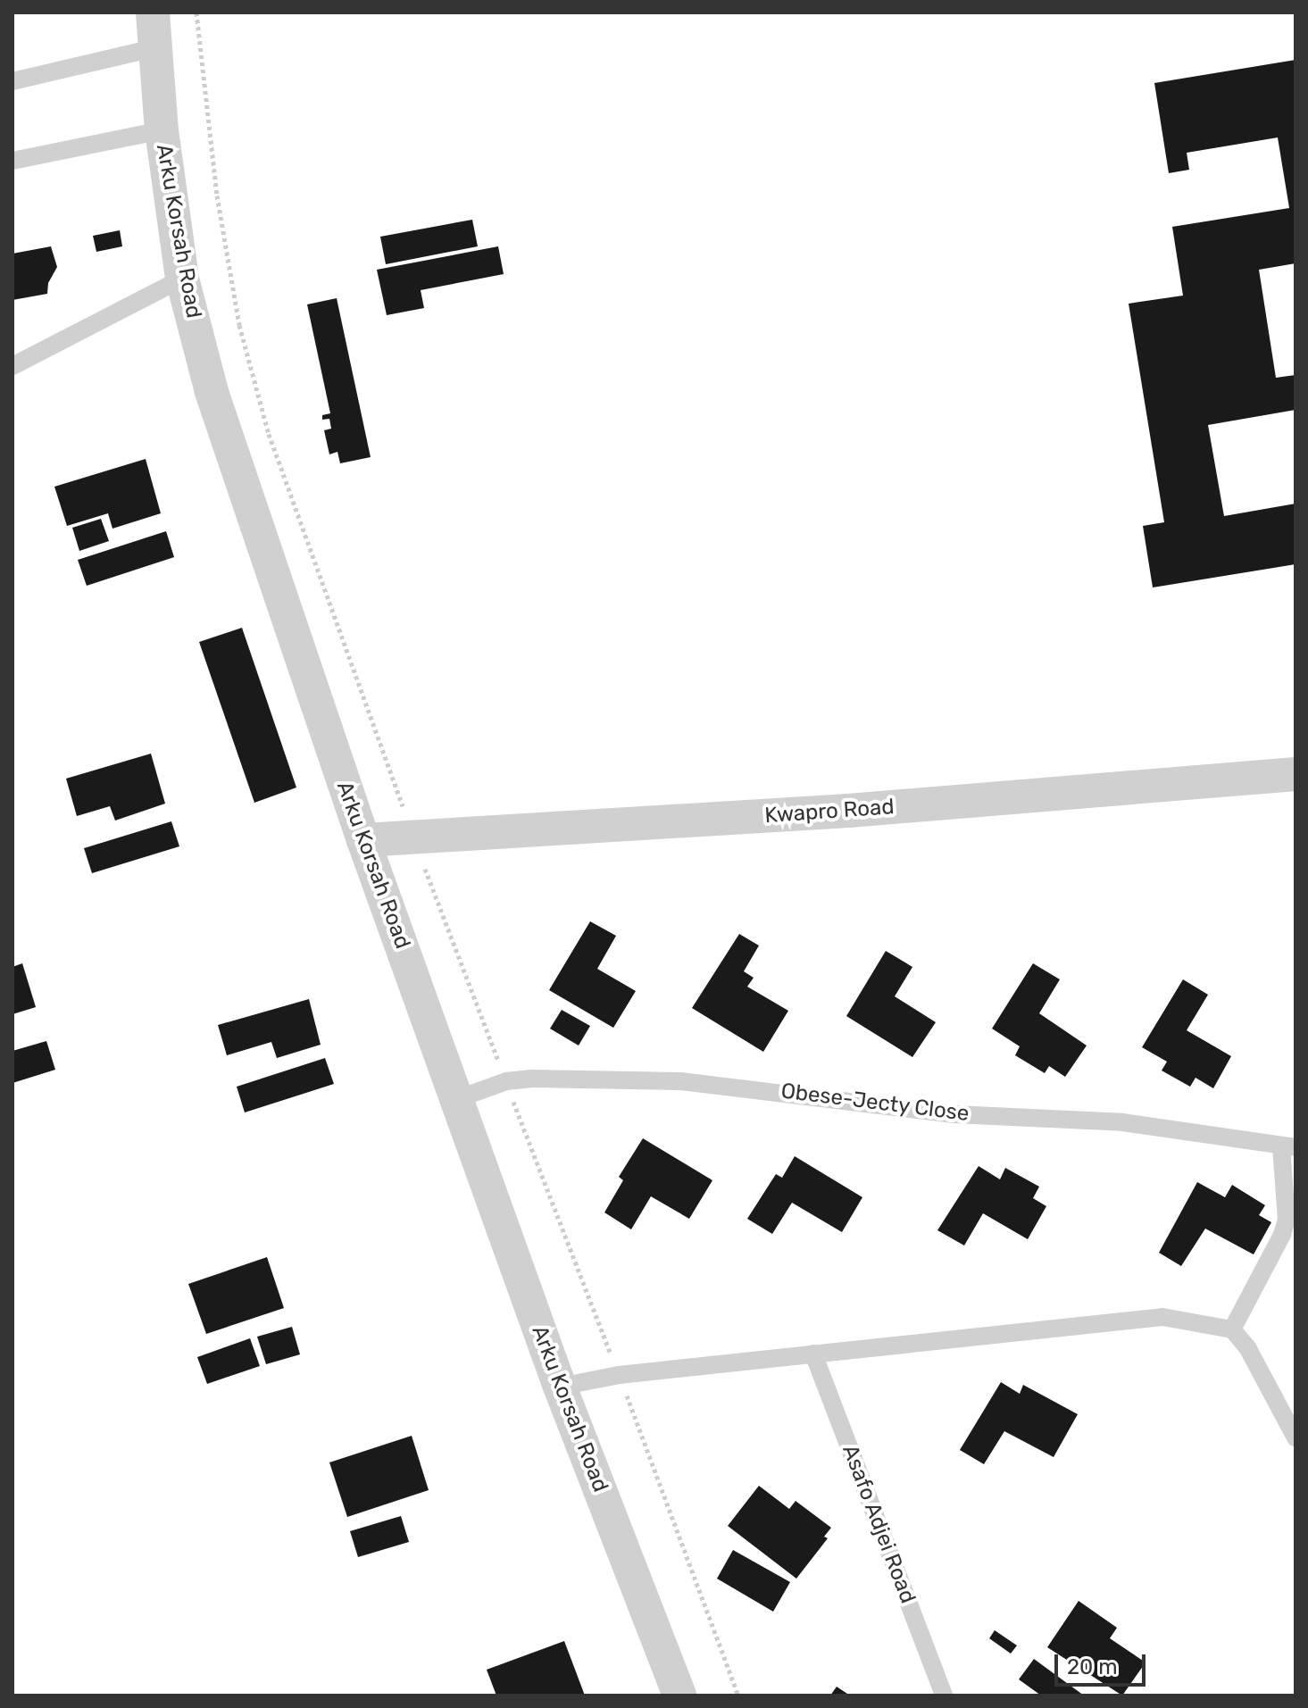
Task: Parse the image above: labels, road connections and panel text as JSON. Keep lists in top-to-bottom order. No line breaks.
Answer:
{"streets":{"street":["Arku Korsah Road","Kwapro Road"],"lane":["Obese-Jecty Close","Asafo Adjei Road"]},"crossings":[["Arku Korsah Road","Kwapro Road"],["Arku Korsah Road","Obese-Jecty Close"]],"scale_bar":"20 m"}
